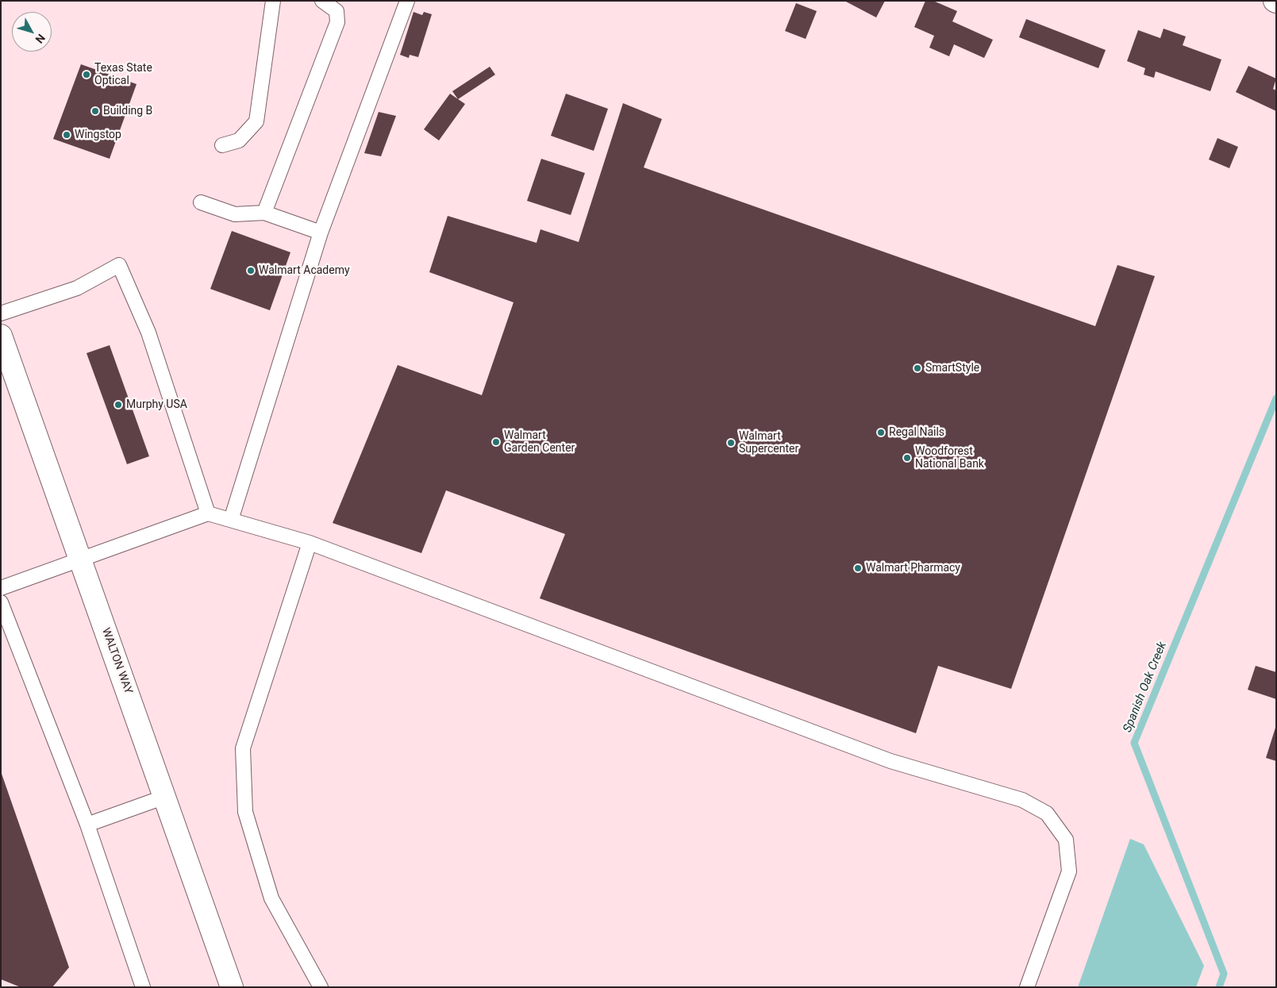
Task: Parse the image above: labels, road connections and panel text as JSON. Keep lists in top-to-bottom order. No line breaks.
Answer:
{"streets":{"street":["WALTON WAY"]},"water":["Spanish Oak Creek"],"places":["Texas State Optical","Building B","Wingstop","Walmart Academy","SmartStyle","Murphy USA","Regal Nails","Walmart Garden Center","Walmart Supercenter","Woodforest National Bank","Walmart Pharmacy"],"north":"bottom right"}
